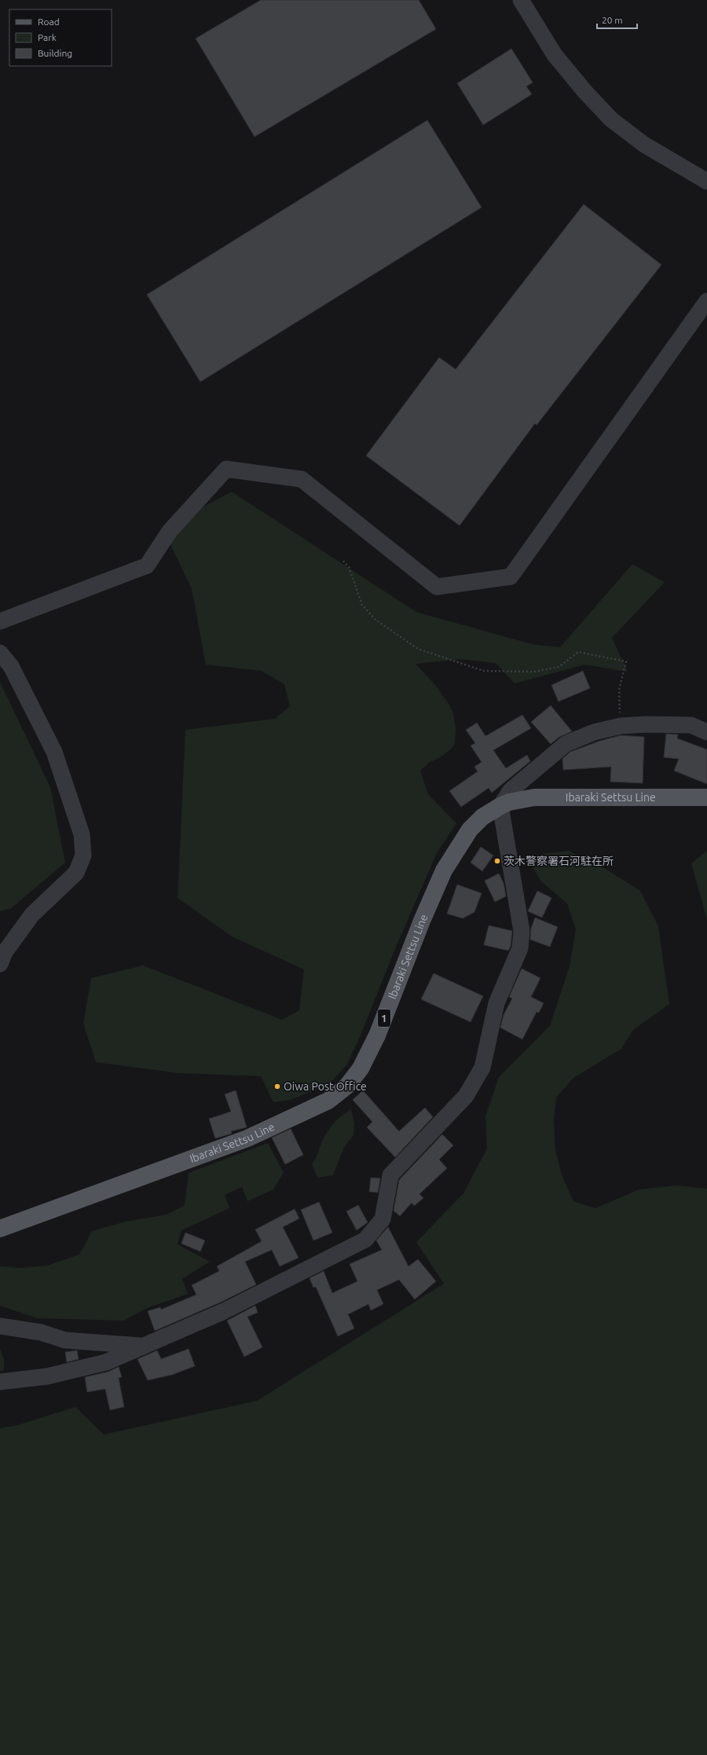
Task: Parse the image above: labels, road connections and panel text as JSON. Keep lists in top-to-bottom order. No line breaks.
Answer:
{"streets":{"main road":["Ibaraki Settsu Line","1"]},"places":["茨木警察署石河駐在所","Oiwa Post Office"],"legend":["Road","Park","Building"],"scale_bar":"20 m"}
